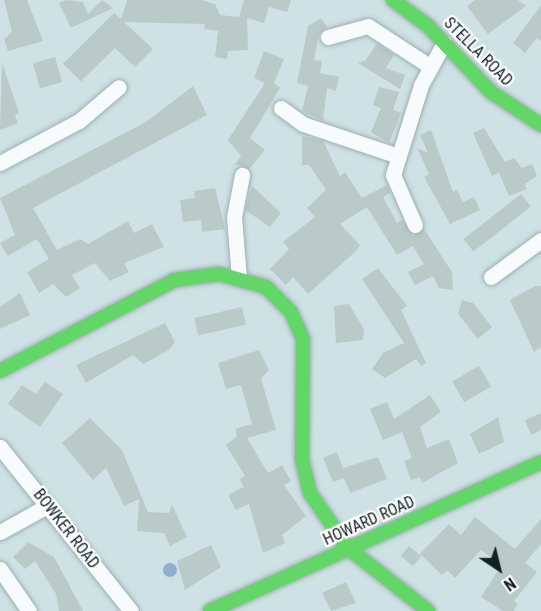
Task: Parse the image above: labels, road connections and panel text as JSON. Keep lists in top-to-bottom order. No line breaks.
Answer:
{"streets":{"street":["STELLA ROAD","HOWARD ROAD","BOWKER ROAD"]},"north":"bottom right"}
